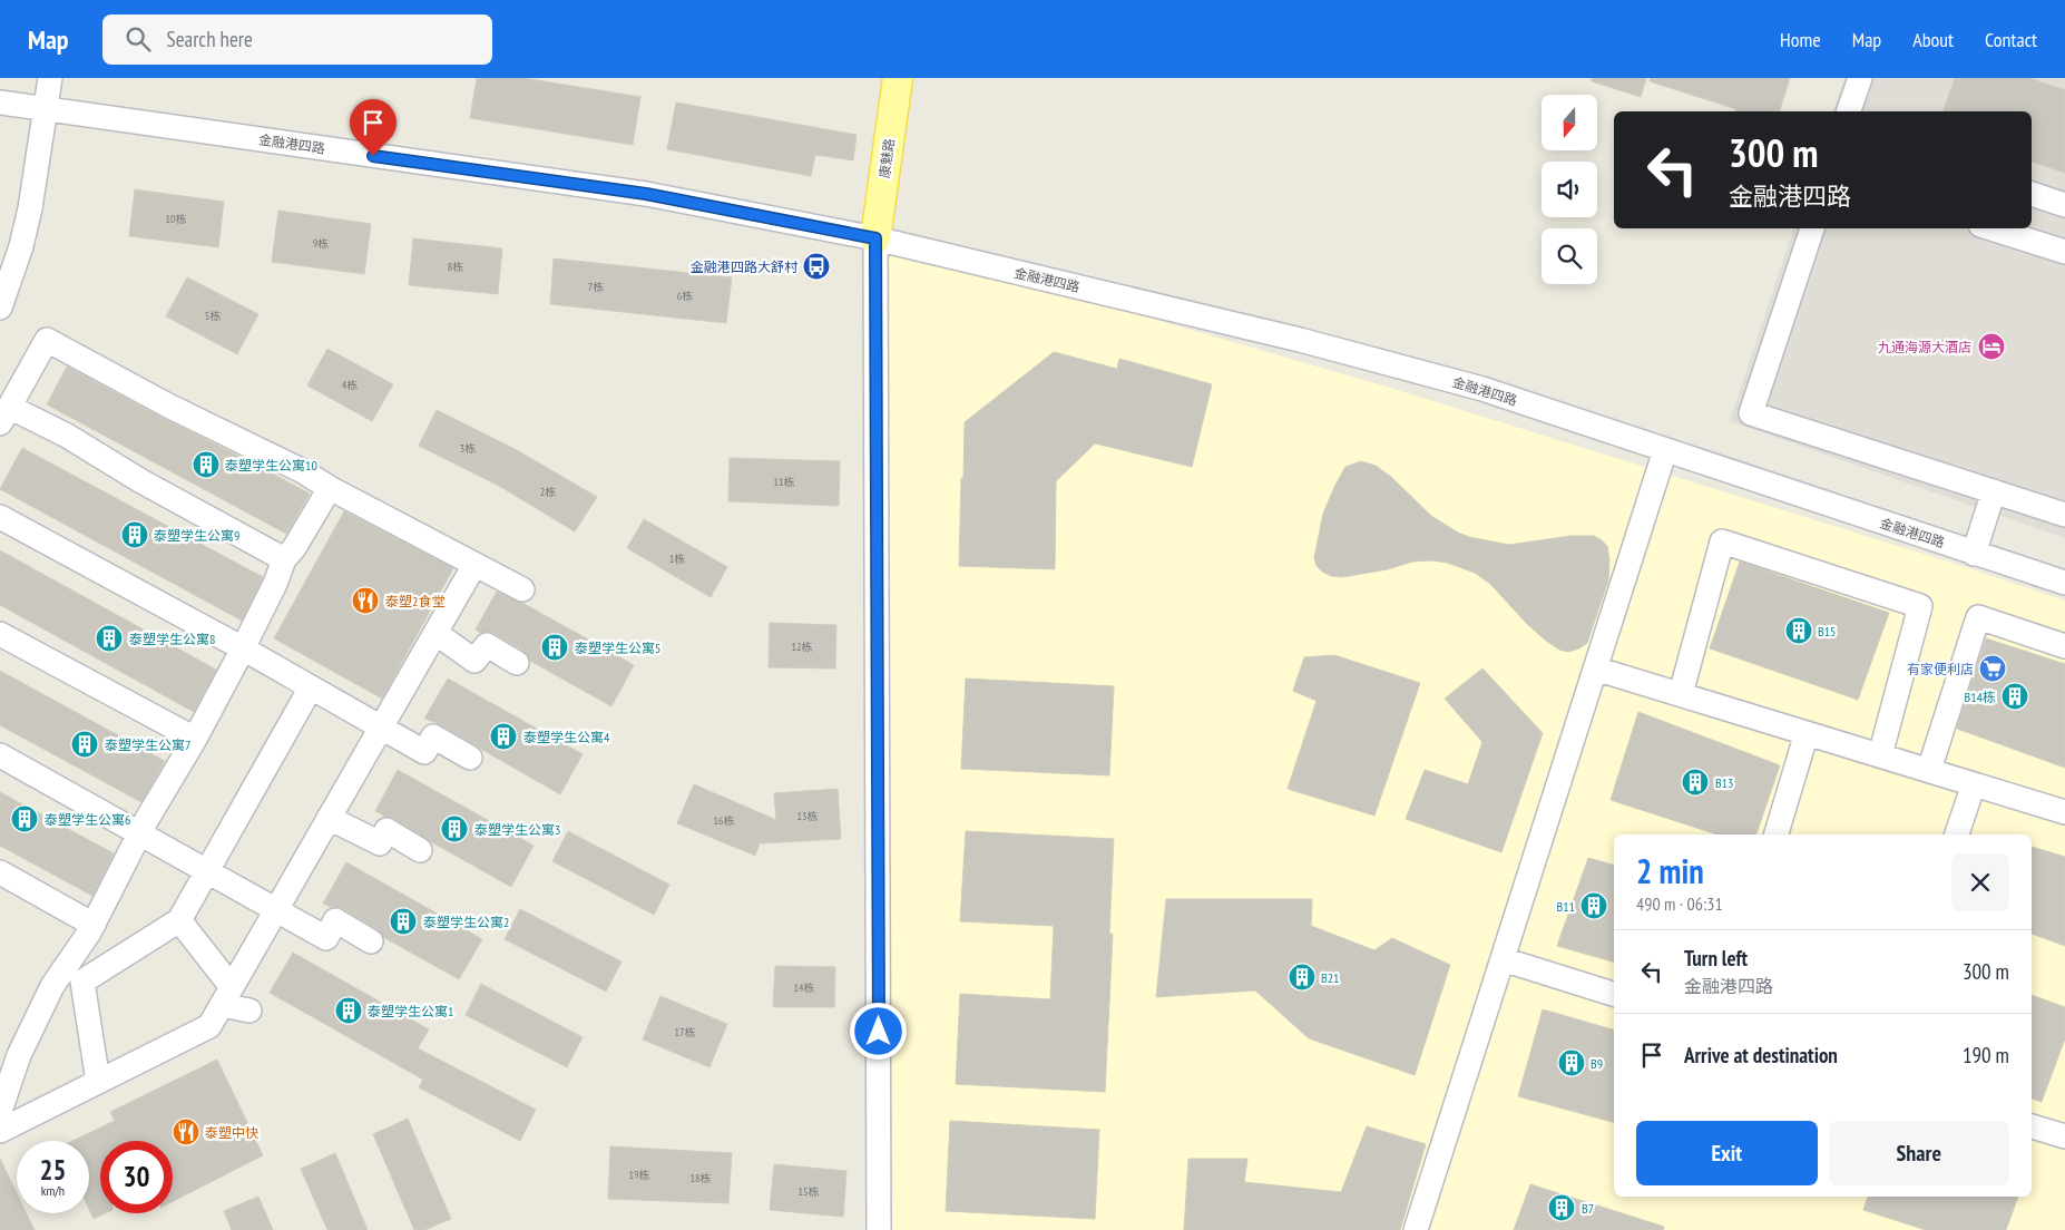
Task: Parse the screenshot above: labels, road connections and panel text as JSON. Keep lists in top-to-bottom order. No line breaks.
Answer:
{"streets":{"main road":["康魅路"],"street":["金融港四路"]},"crossings":[["金融港四路","康魅路"]],"places":{"bus stop":["金融港四路大舒村"],"hotel":["九通海源大酒店"],"building":["泰塑学生公寓10","泰塑学生公寓9","B15","泰塑学生公寓8","泰塑学生公寓5","B14栋","泰塑学生公寓4","泰塑学生公寓7","B13","泰塑学生公寓6","泰塑学生公寓3","B11","泰塑学生公寓2","B21","泰塑学生公寓1","B9","B7"],"restaurant":["泰塑2食堂","泰塑中快"],"supermarket":["有家便利店"]},"house_numbers":["10栋","9栋","8栋","7栋","6栋","5栋","4栋","3栋","11栋","2栋","1栋","12栋","13栋","16栋","14栋","17栋","19栋","18栋","15栋"],"north":"bottom","page":{"header":"Map","search":"Search here","nav":["Home","Map","About","Contact"],"turn":["300 m","金融港四路"],"heading":["2 min","490 m · 06:31"],"list":[{"name":"Turn left","note":"金融港四路","value":"300 m"},{"name":"Arrive at destination","value":"190 m"}],"buttons":["Exit","Share"],"speed":"25 km/h","limit":"30"}}
